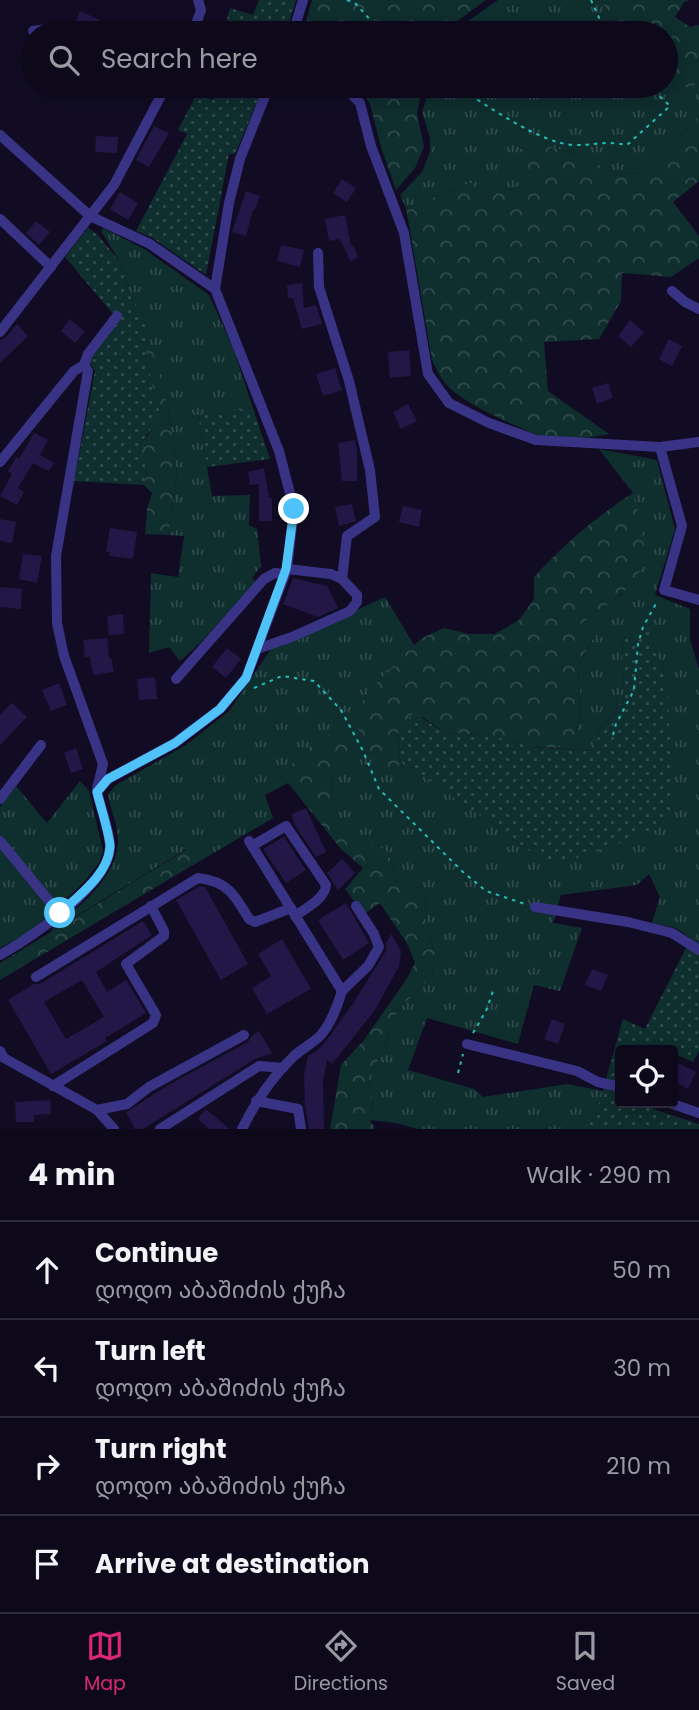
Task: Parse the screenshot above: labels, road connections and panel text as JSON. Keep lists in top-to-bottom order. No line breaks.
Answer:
{"page":{"search":"Search here","heading":["4 min","Walk · 290 m"],"list":[["Continue","დოდო აბაშიძის ქუჩა","50 m"],["Turn left","დოდო აბაშიძის ქუჩა","30 m"],["Turn right","დოდო აბაშიძის ქუჩა","210 m"],"Arrive at destination"],"nav":["Map","Directions","Saved"]}}
